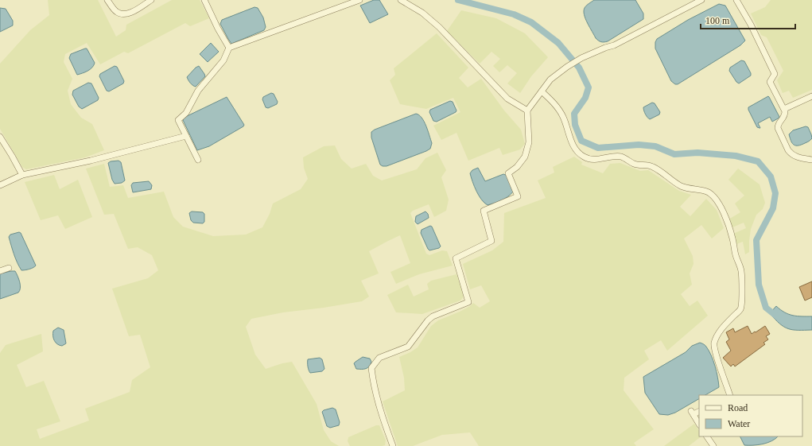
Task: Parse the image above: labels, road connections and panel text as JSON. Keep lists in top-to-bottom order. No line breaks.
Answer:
{"legend":["Road","Water"],"scale_bar":"100 m"}
